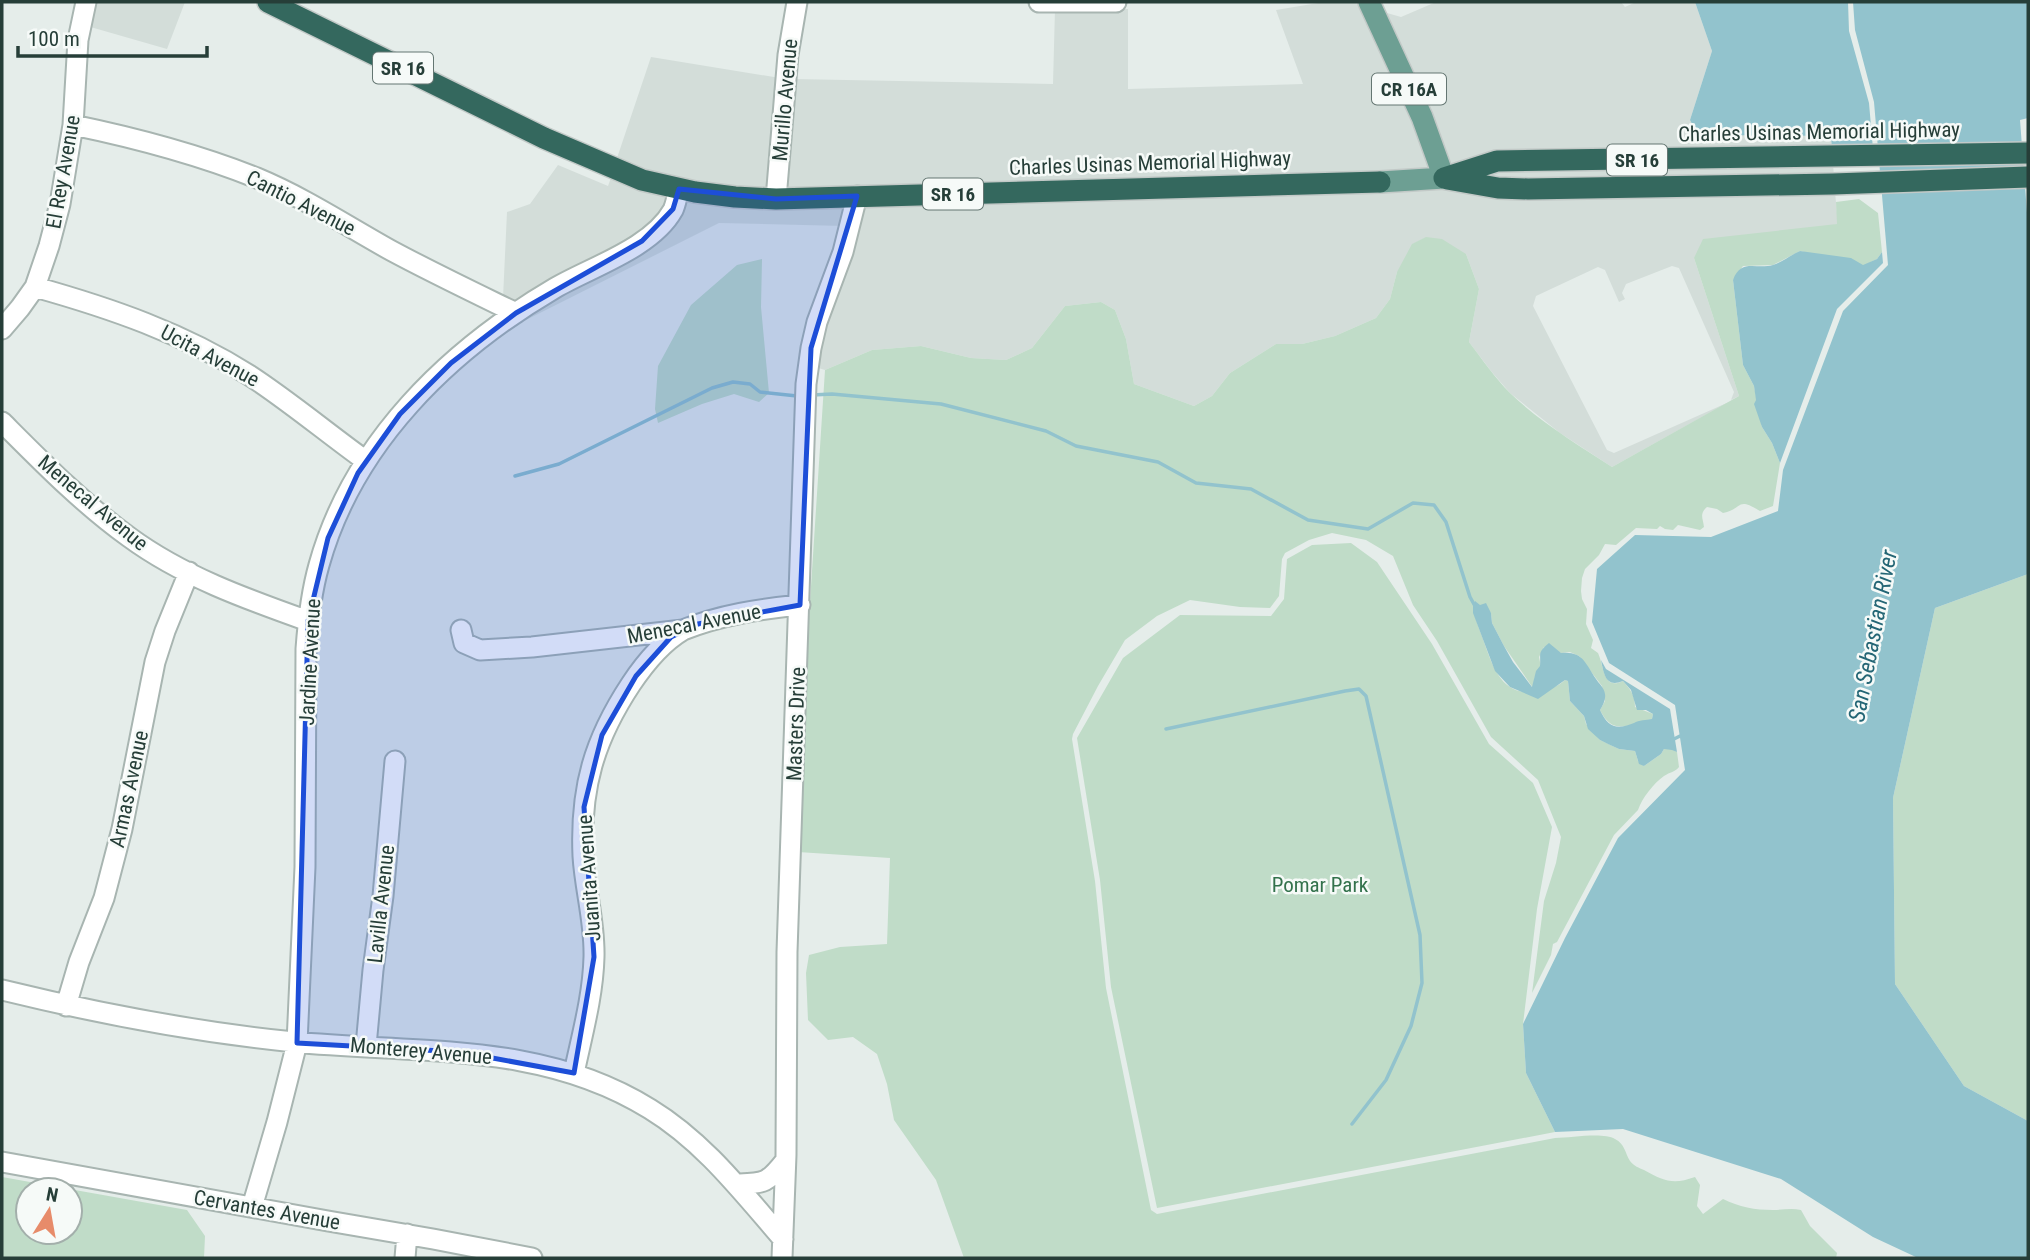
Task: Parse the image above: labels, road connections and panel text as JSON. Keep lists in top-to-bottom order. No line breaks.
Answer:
{"streets":{"highway":["SR 16","Charles Usinas Memorial Highway"],"main road":["CR 16A"],"street":["Murillo Avenue","El Rey Avenue","Cantio Avenue","Ucita Avenue","Menecal Avenue","Jardine Avenue","Masters Drive","Armas Avenue","Juanita Avenue","Lavilla Avenue","Monterey Avenue","Cervantes Avenue"]},"crossings":[["CR 16A","Charles Usinas Memorial Highway"],["Murillo Avenue","Charles Usinas Memorial Highway"],["Charles Usinas Memorial Highway","Jardine Avenue"],["Charles Usinas Memorial Highway","Masters Drive"],["El Rey Avenue","Cantio Avenue"],["El Rey Avenue","Ucita Avenue"],["Cantio Avenue","Jardine Avenue"],["Ucita Avenue","Jardine Avenue"],["Menecal Avenue","Jardine Avenue"],["Menecal Avenue","Masters Drive"],["Menecal Avenue","Armas Avenue"],["Menecal Avenue","Juanita Avenue"],["Jardine Avenue","Monterey Avenue"],["Jardine Avenue","Cervantes Avenue"],["Masters Drive","Monterey Avenue"],["Armas Avenue","Monterey Avenue"],["Juanita Avenue","Monterey Avenue"],["Lavilla Avenue","Monterey Avenue"]],"water":["San Sebastian River"],"parks":["Pomar Park"],"scale_bar":"100 m","north":"top"}
